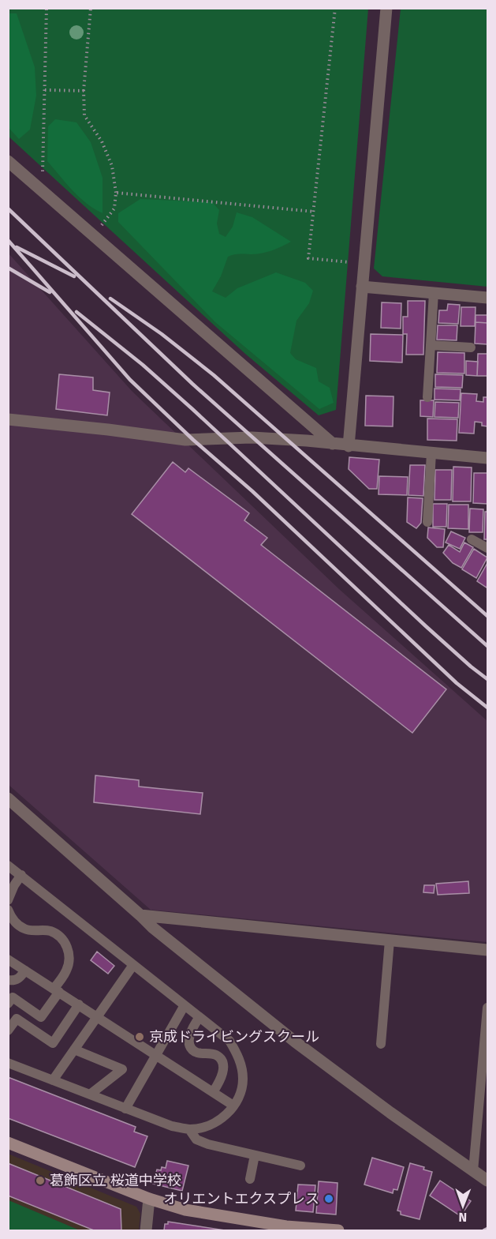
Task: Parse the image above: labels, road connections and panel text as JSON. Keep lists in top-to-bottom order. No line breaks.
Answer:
{"places":["京成ドライビングスクール","葛飾区立 桜道中学校","オリエントエクスプレス"],"north":"bottom"}
